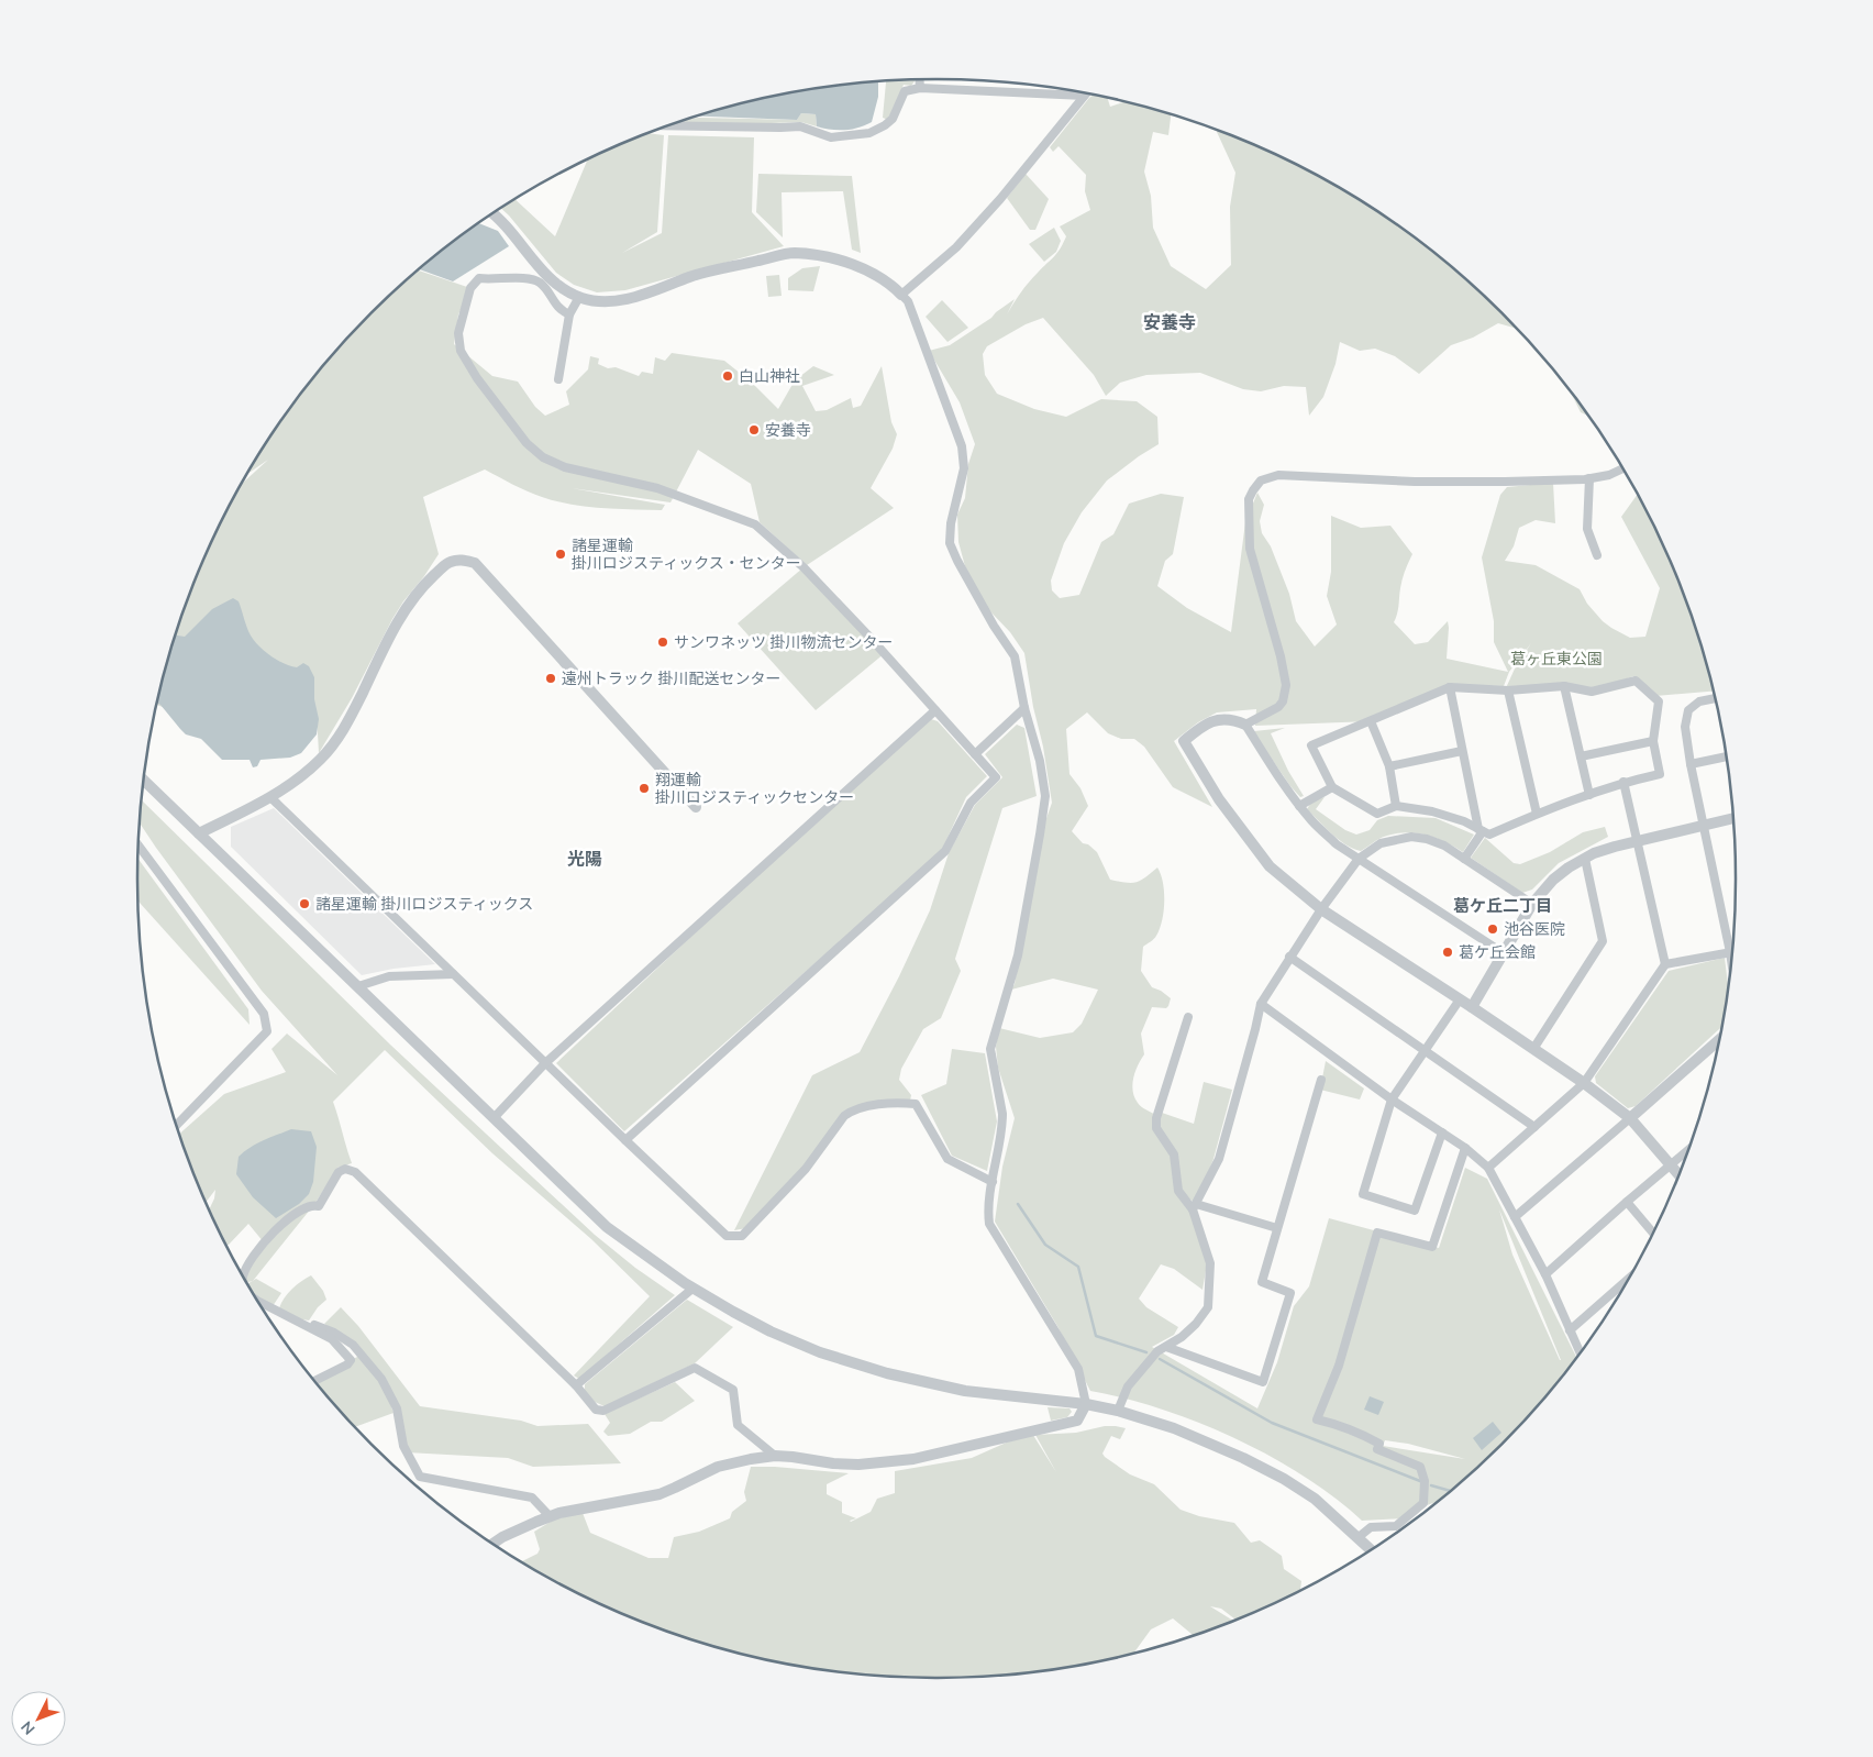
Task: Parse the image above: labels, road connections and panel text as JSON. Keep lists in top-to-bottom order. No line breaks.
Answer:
{"districts":["安養寺","光陽","葛ケ丘二丁目"],"parks":["葛ヶ丘東公園"],"places":["白山神社","安養寺","諸星運輸 掛川ロジスティックス・センター","サンワネッツ 掛川物流センター","遠州トラック 掛川配送センター","翔運輸 掛川ロジスティックセンター","諸星運輸 掛川ロジスティックス","池谷医院","葛ケ丘会館"],"north":"bottom left"}
